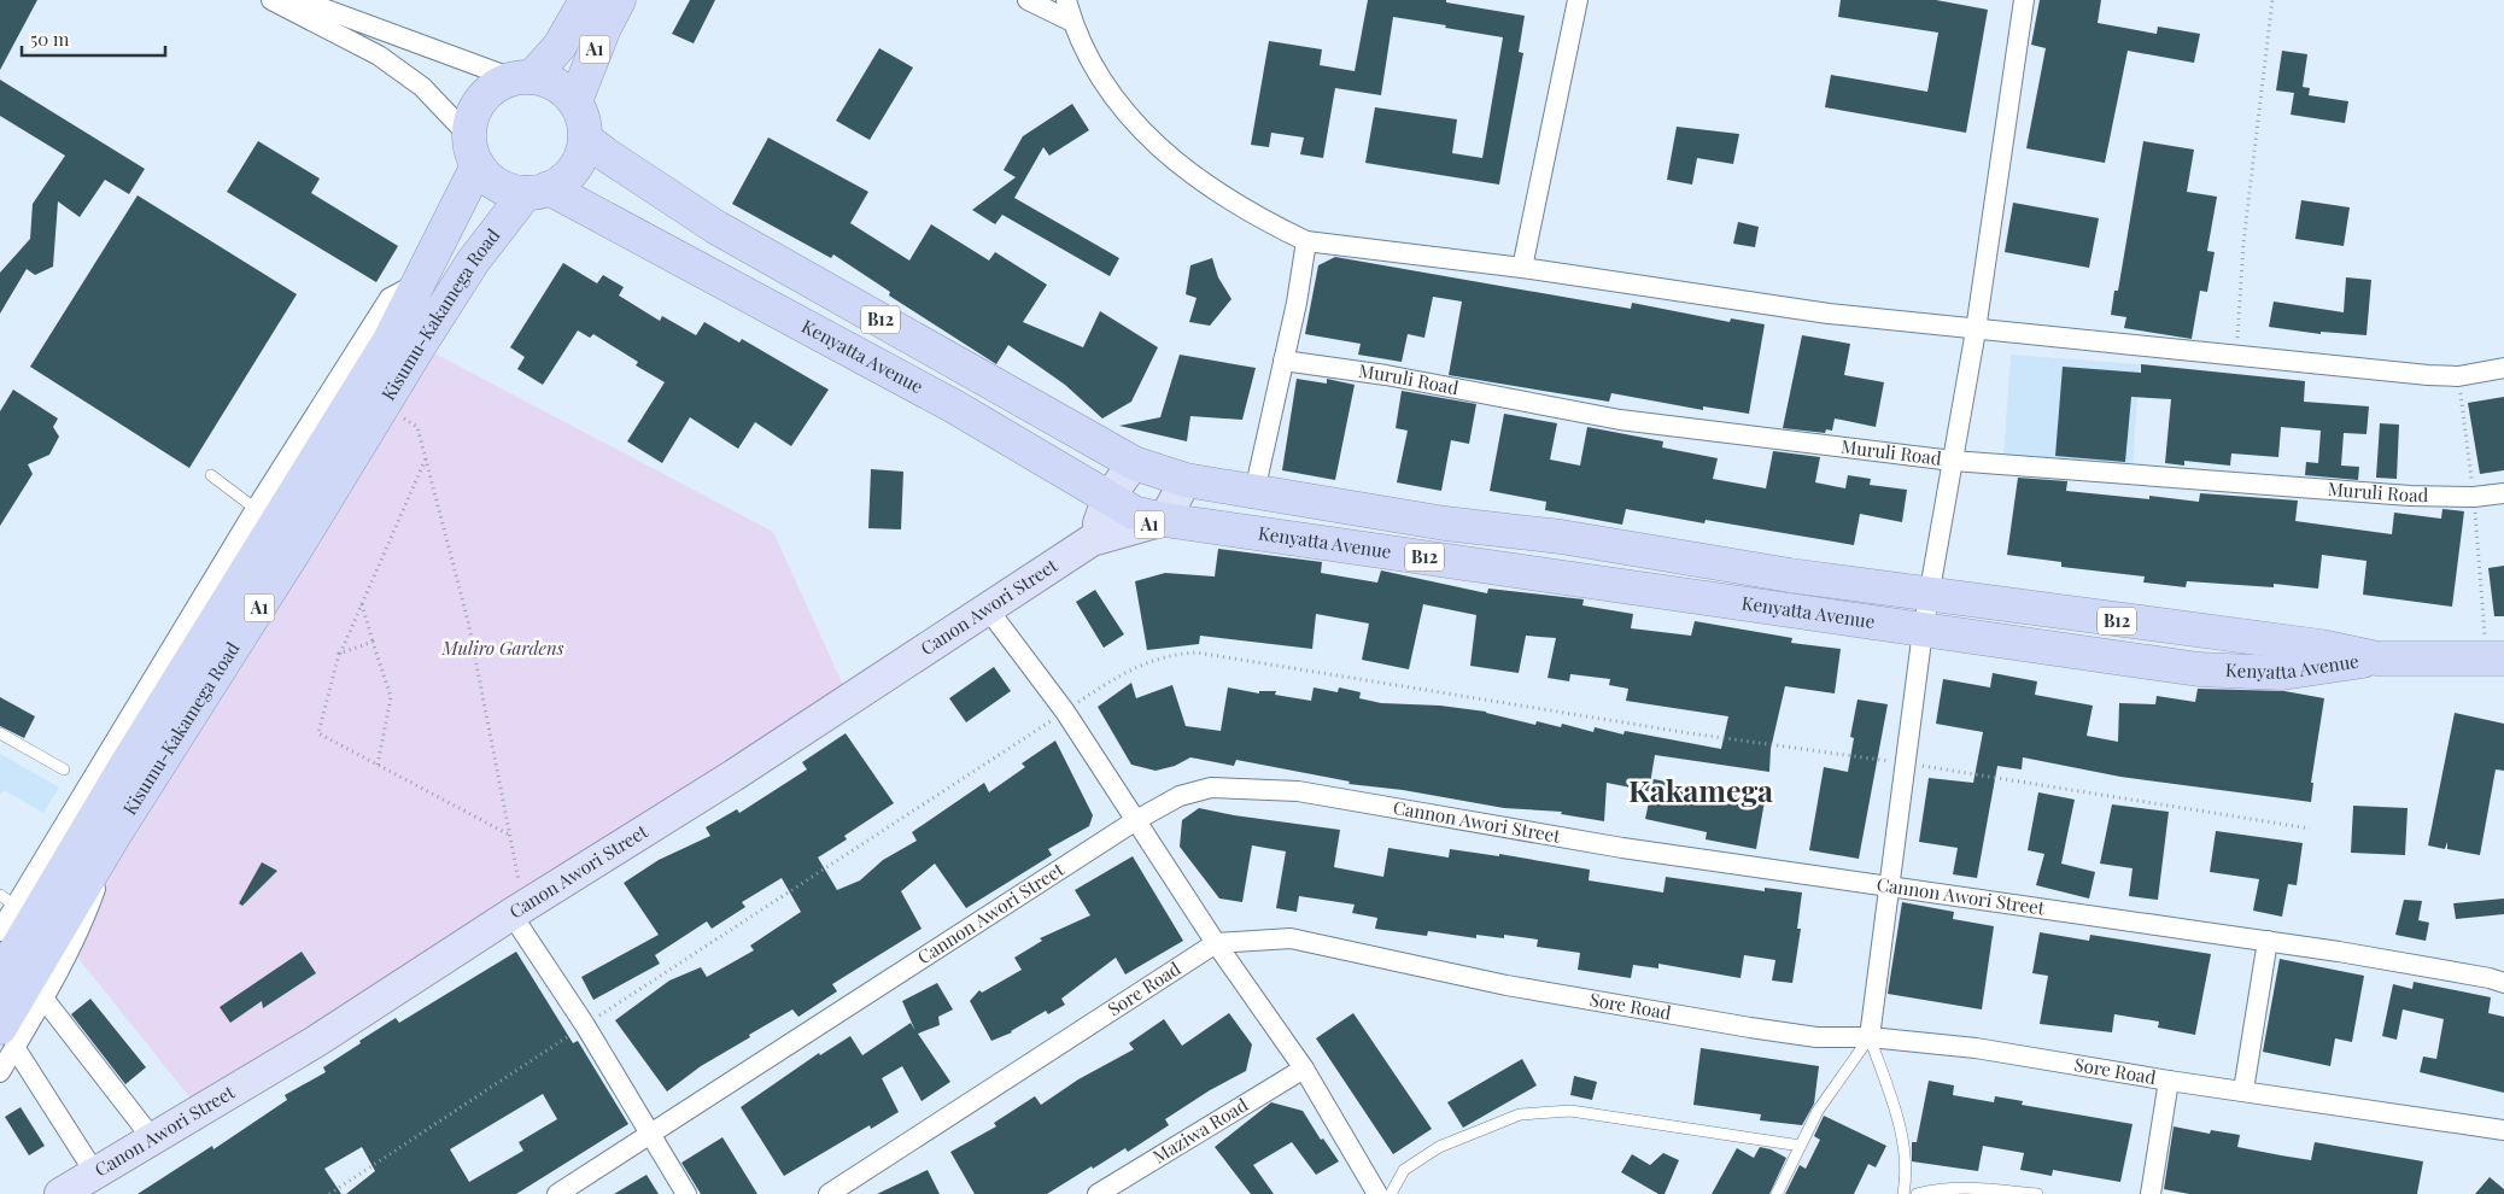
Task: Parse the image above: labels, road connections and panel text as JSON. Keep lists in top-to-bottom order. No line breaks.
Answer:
{"streets":{"highway":["A1","Kisumu-Kakamega Road","B12","Kenyatta Avenue"],"main road":["Canon Awori Street"],"street":["Muruli Road","Cannon Awori Street","Sore Road","Maziwa Road"]},"crossings":[["A1","Kisumu-Kakamega Road"],["A1","Kenyatta Avenue"],["A1","Canon Awori Street"],["Kisumu-Kakamega Road","Kenyatta Avenue"],["B12","Kenyatta Avenue"],["Kenyatta Avenue","Canon Awori Street"]],"districts":["Kakamega"],"parks":["Muliro Gardens"],"scale_bar":"50 m"}
